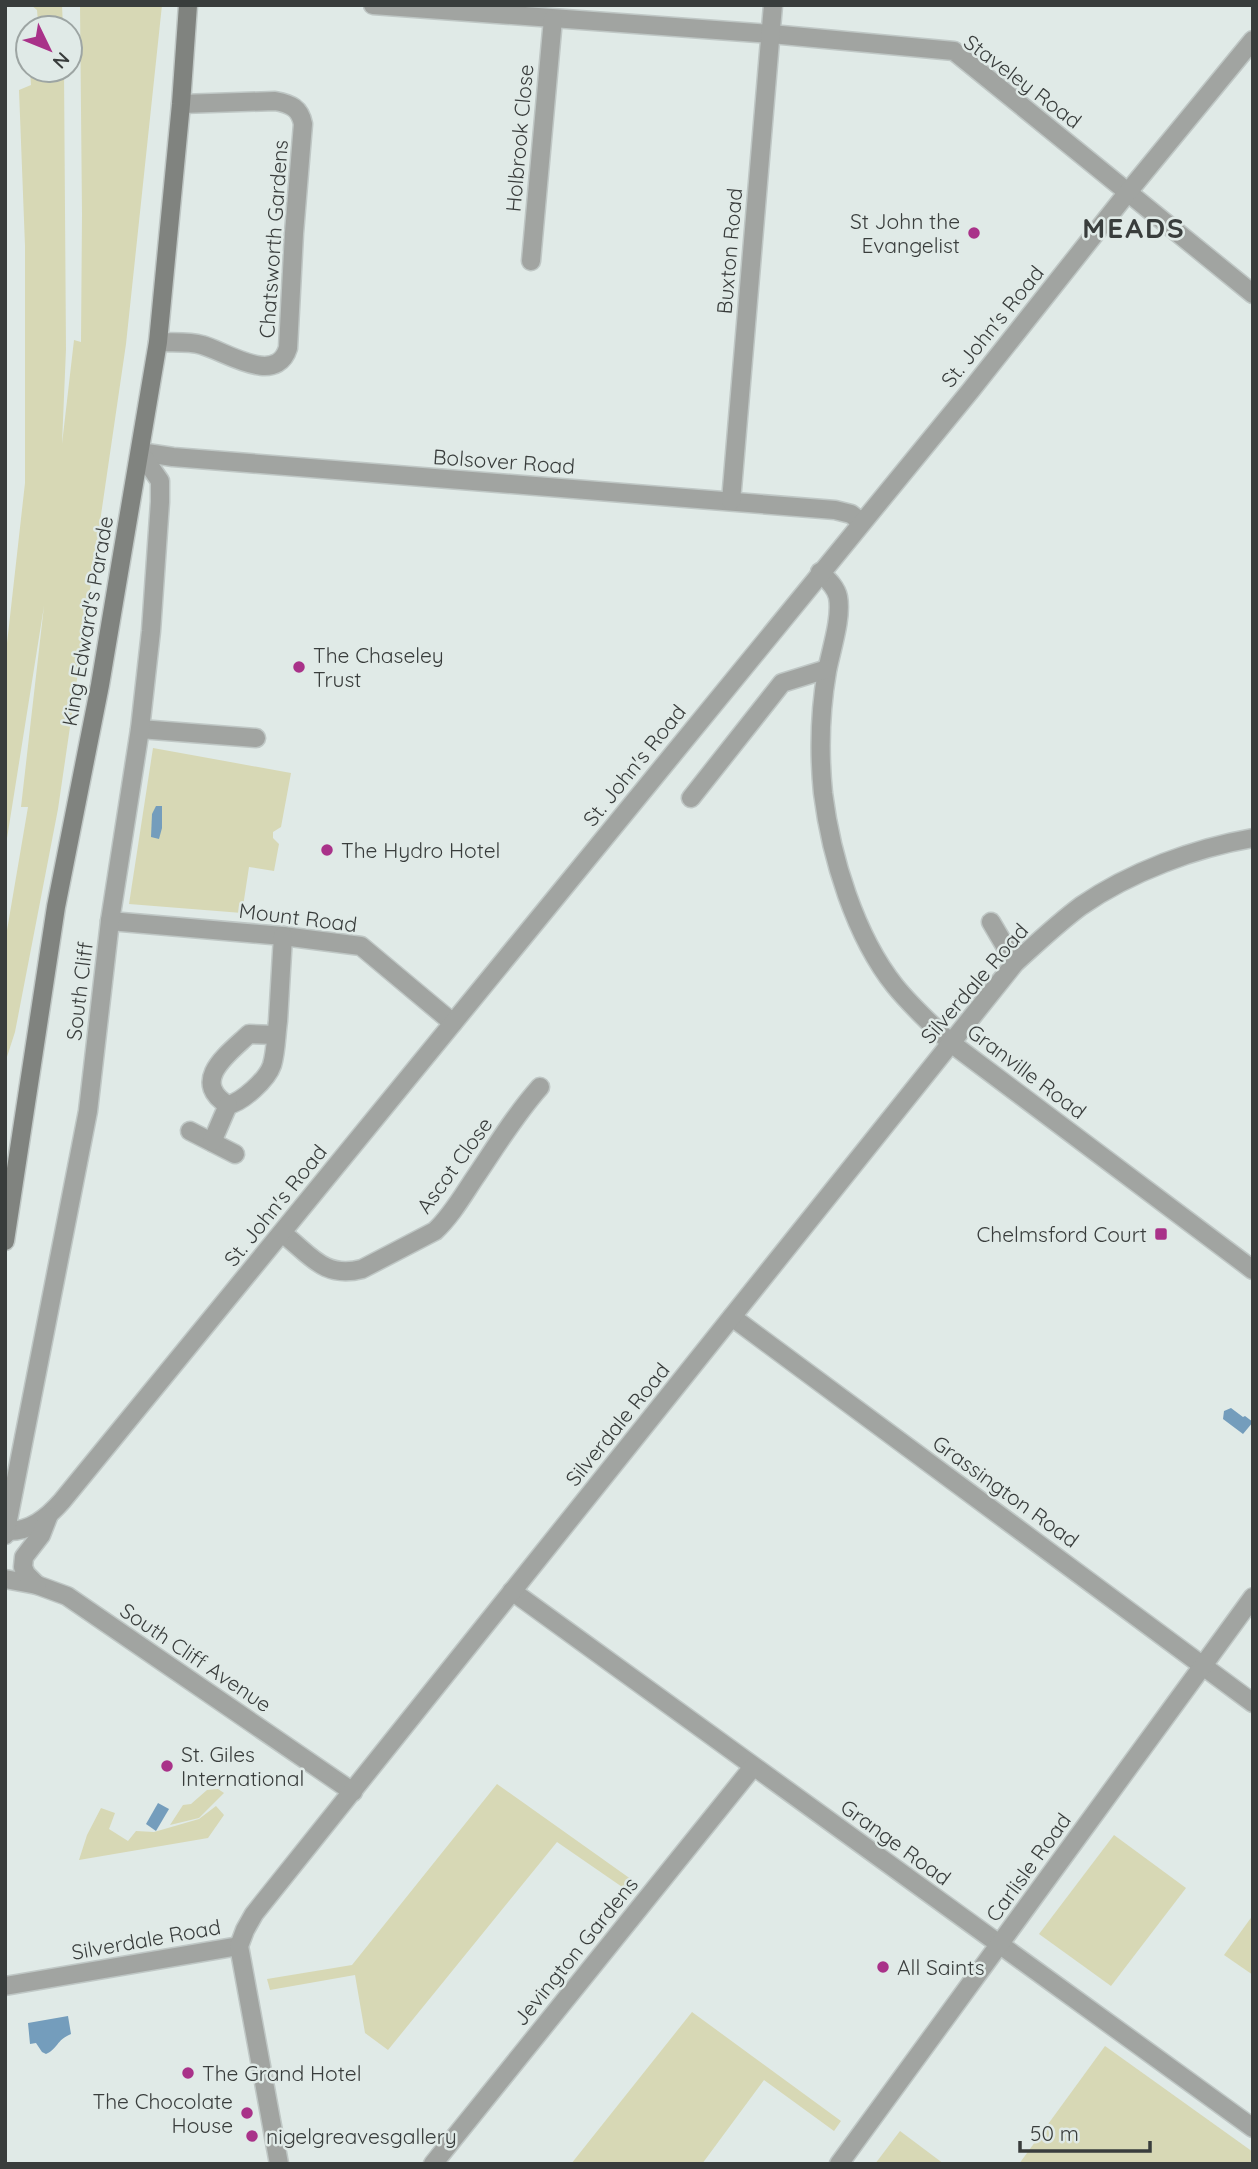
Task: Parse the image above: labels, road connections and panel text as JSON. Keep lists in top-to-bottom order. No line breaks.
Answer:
{"streets":{"main road":["King Edward's Parade"],"street":["Staveley Road","Holbrook Close","Chatsworth Gardens","Buxton Road","St. John's Road","Bolsover Road","Mount Road","Silverdale Road","South Cliff","Granville Road","Ascot Close","Grassington Road","South Cliff Avenue","Grange Road","Carlisle Road","Jevington Gardens"]},"crossings":[["Staveley Road","Holbrook Close"],["Staveley Road","Buxton Road"],["Staveley Road","St. John's Road"],["Chatsworth Gardens","King Edward's Parade"],["Buxton Road","Bolsover Road"],["St. John's Road","Bolsover Road"],["St. John's Road","Mount Road"],["St. John's Road","South Cliff"],["St. John's Road","Granville Road"],["St. John's Road","Ascot Close"],["St. John's Road","South Cliff Avenue"],["Bolsover Road","King Edward's Parade"],["Bolsover Road","South Cliff"],["King Edward's Parade","South Cliff"],["Mount Road","South Cliff"],["Silverdale Road","Granville Road"],["Silverdale Road","Grassington Road"],["Silverdale Road","South Cliff Avenue"],["Silverdale Road","Grange Road"],["Grassington Road","Carlisle Road"],["Grange Road","Carlisle Road"],["Grange Road","Jevington Gardens"]],"districts":["MEADS"],"places":{"other":["St John the Evangelist","The Chaseley Trust","The Hydro Hotel","St. Giles International","All Saints","The Grand Hotel","The Chocolate House","nigelgreavesgallery"],"transit":["Chelmsford Court"]},"scale_bar":"50 m","north":"bottom right"}
